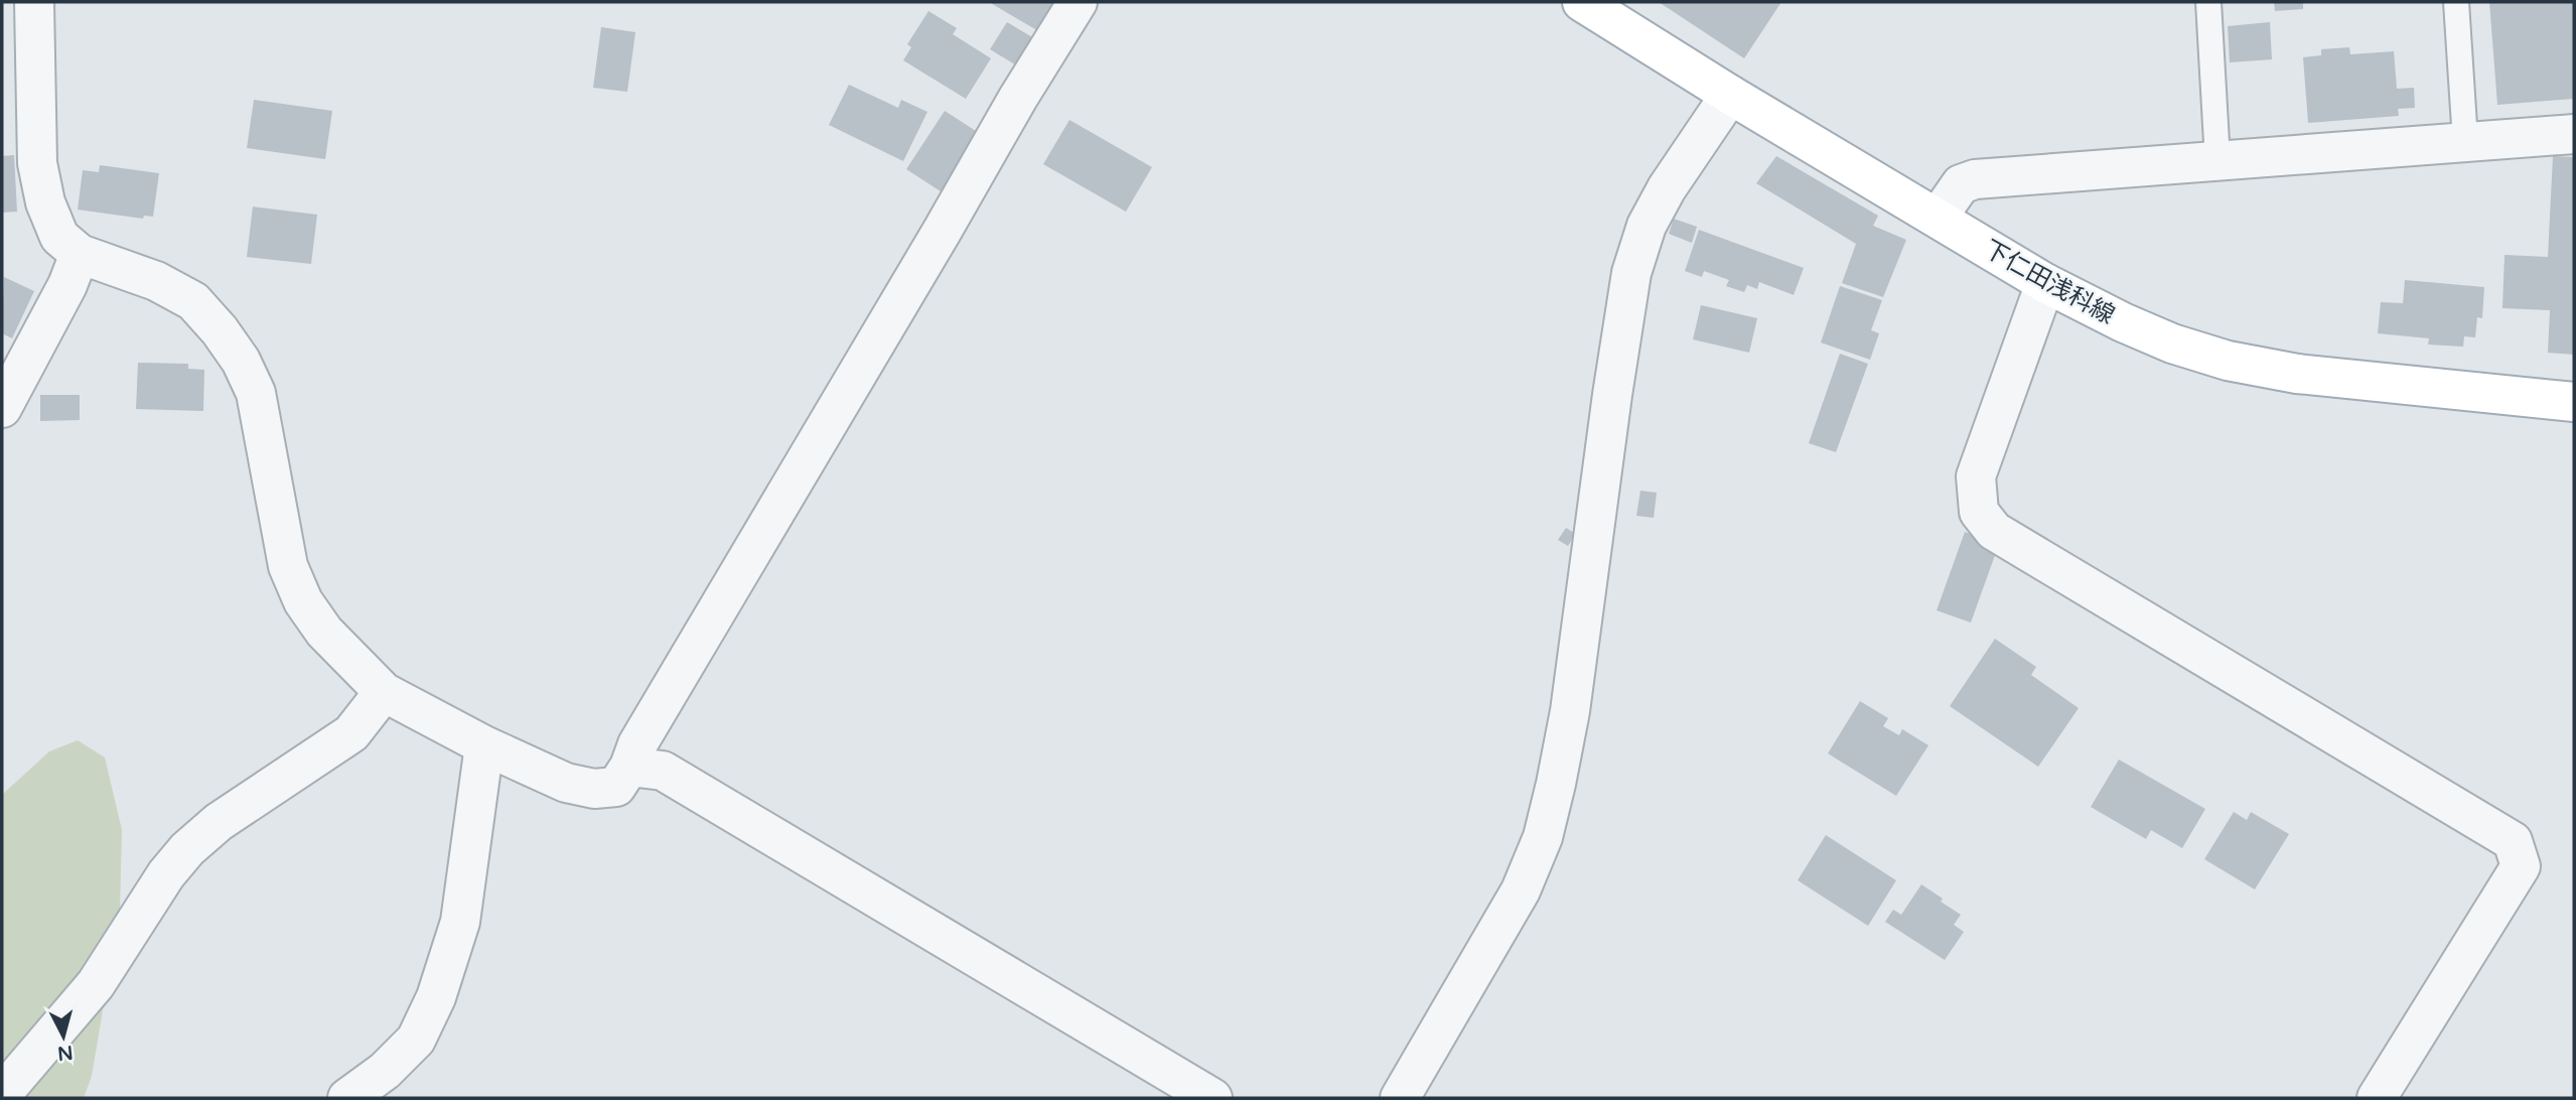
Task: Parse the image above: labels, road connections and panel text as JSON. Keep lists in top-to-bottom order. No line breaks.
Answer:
{"streets":{"main road":["下仁田浅科線"]},"north":"bottom"}
